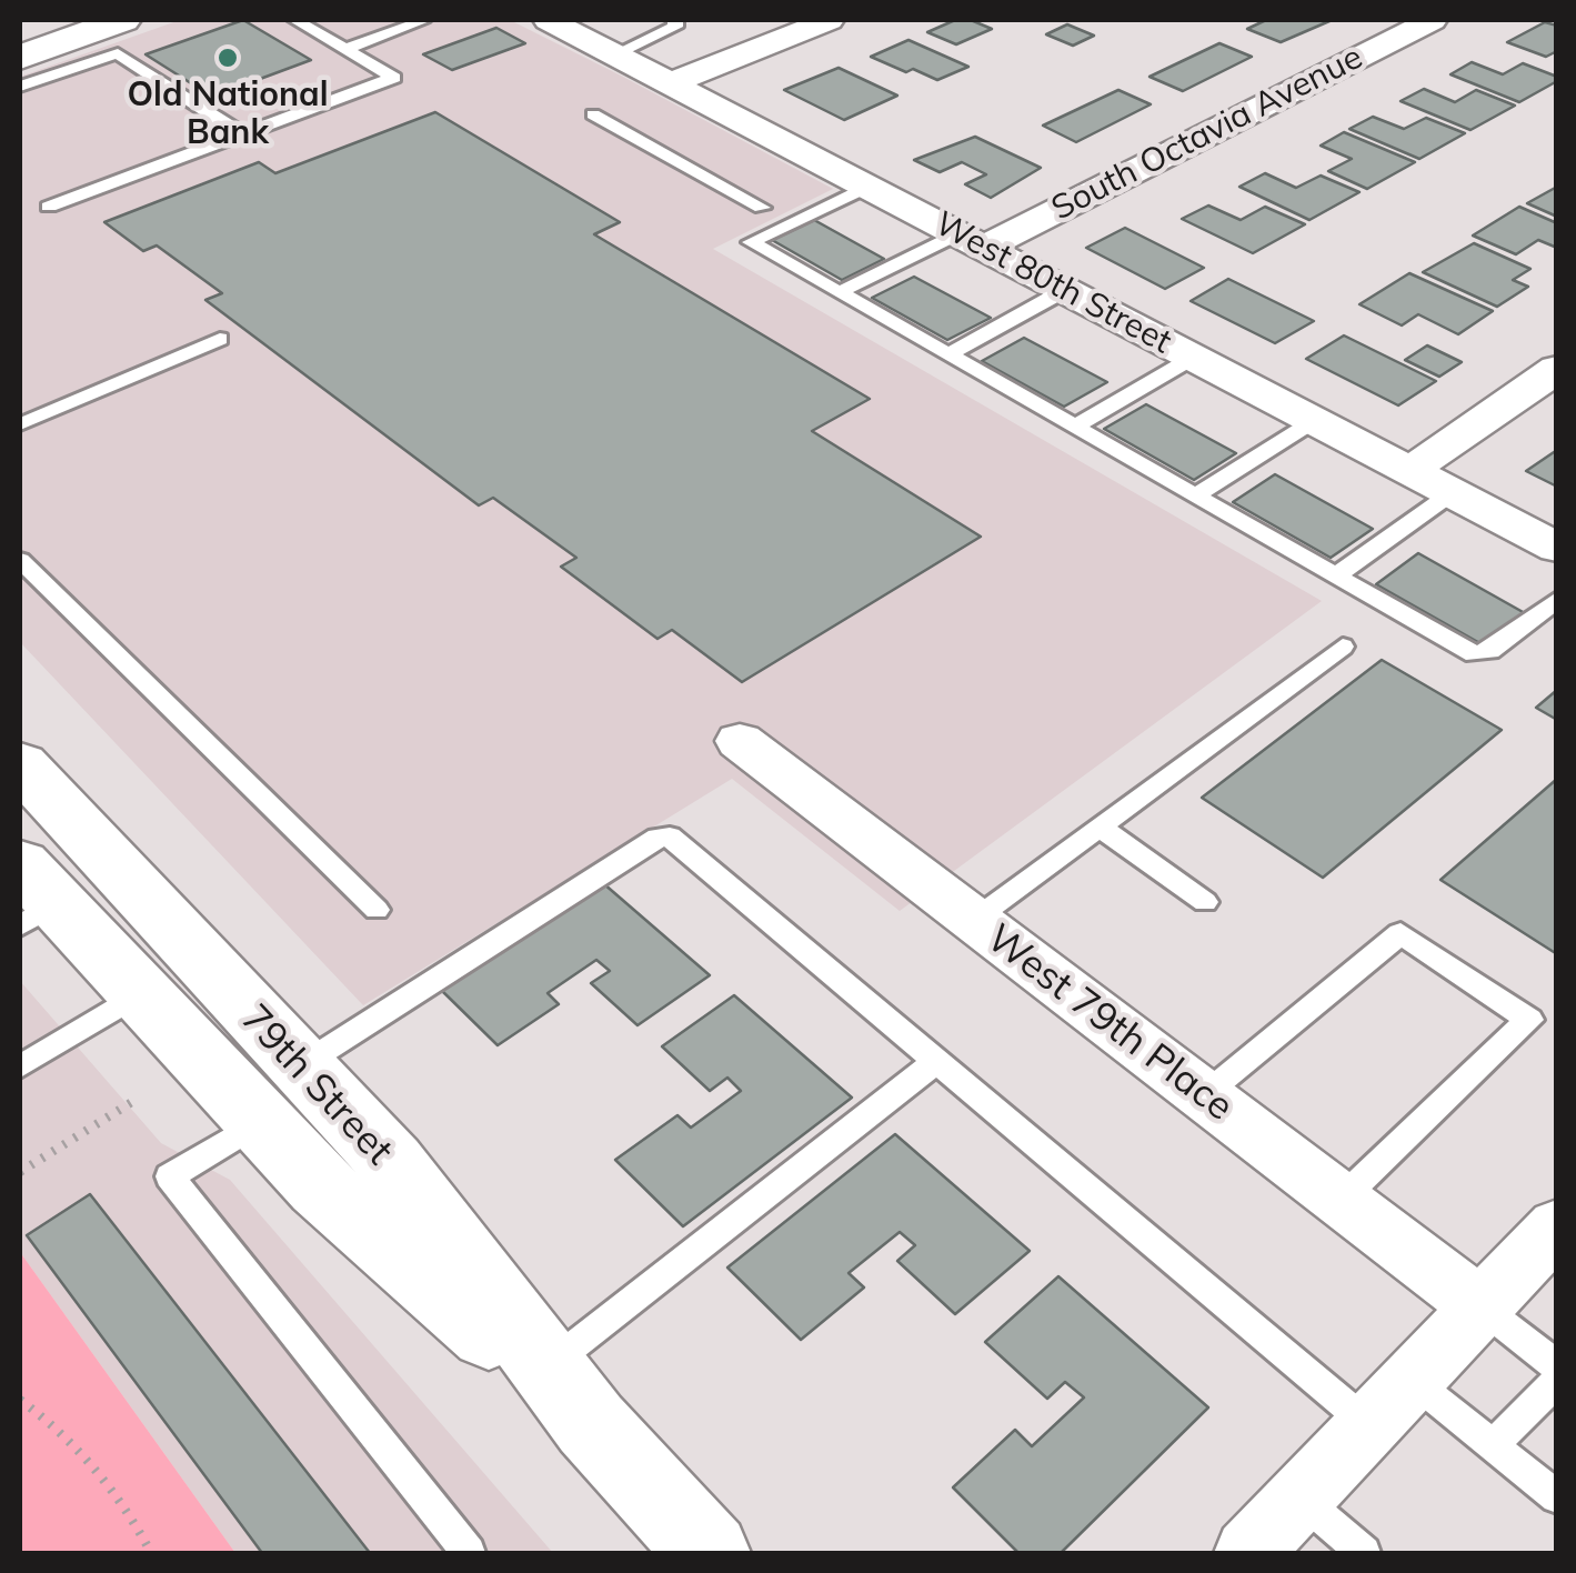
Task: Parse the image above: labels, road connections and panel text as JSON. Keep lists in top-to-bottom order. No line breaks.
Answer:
{"streets":{"main road":["79th Street"],"street":["South Octavia Avenue","West 80th Street","West 79th Place"]},"crossings":[["South Octavia Avenue","West 80th Street"]],"places":["Old National Bank"]}
